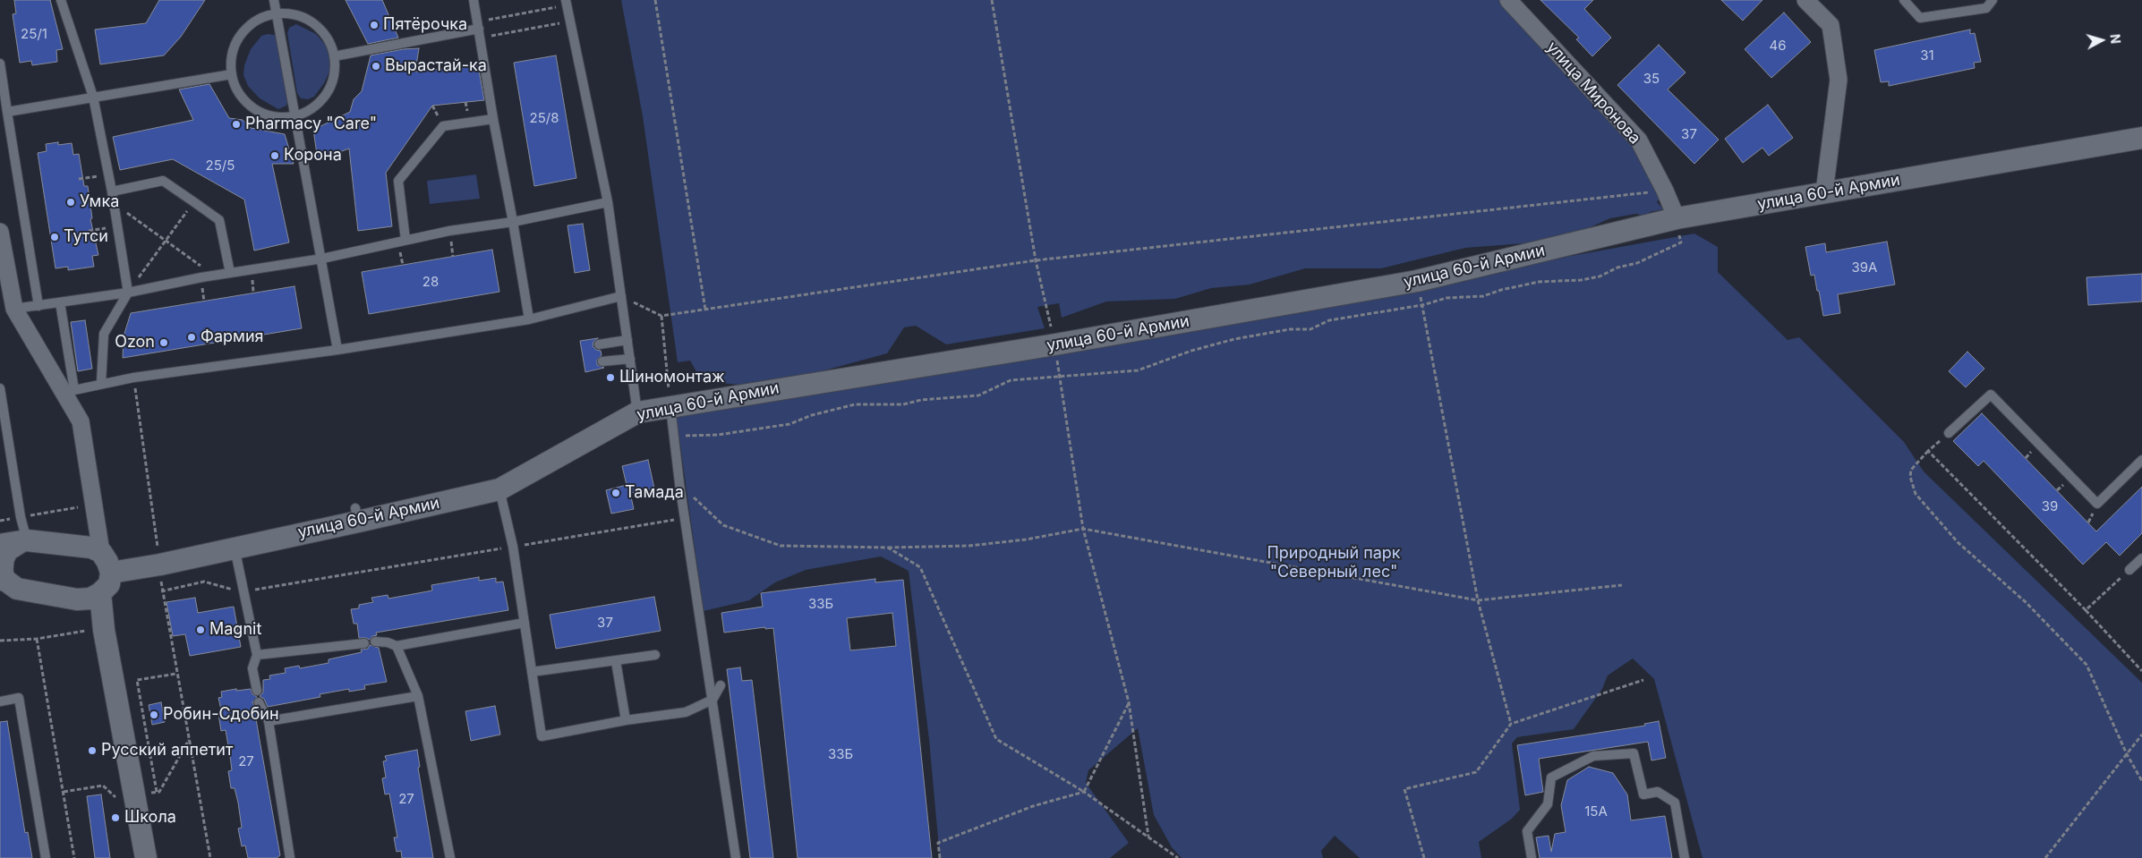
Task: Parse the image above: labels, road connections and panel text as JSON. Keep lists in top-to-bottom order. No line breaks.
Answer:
{"streets":{"street":["улица Миронова","улица 60-й Армии"]},"crossings":[["улица Миронова","улица 60-й Армии"]],"parks":["Природный парк \"Северный лес\""],"places":["Пятёрочка","Вырастай-ка","Pharmacy \"Care\"","Корона","Умка","Тутси","Фармия","Ozon","Шиномонтаж","Тамада","Magnit","Робин-Сдобин","Русский аппетит","Школа"],"house_numbers":["25/1","46","31","35","25/8","37","25/5","39А","28","39","33Б","37","33Б","27","27","15А"],"north":"right"}
